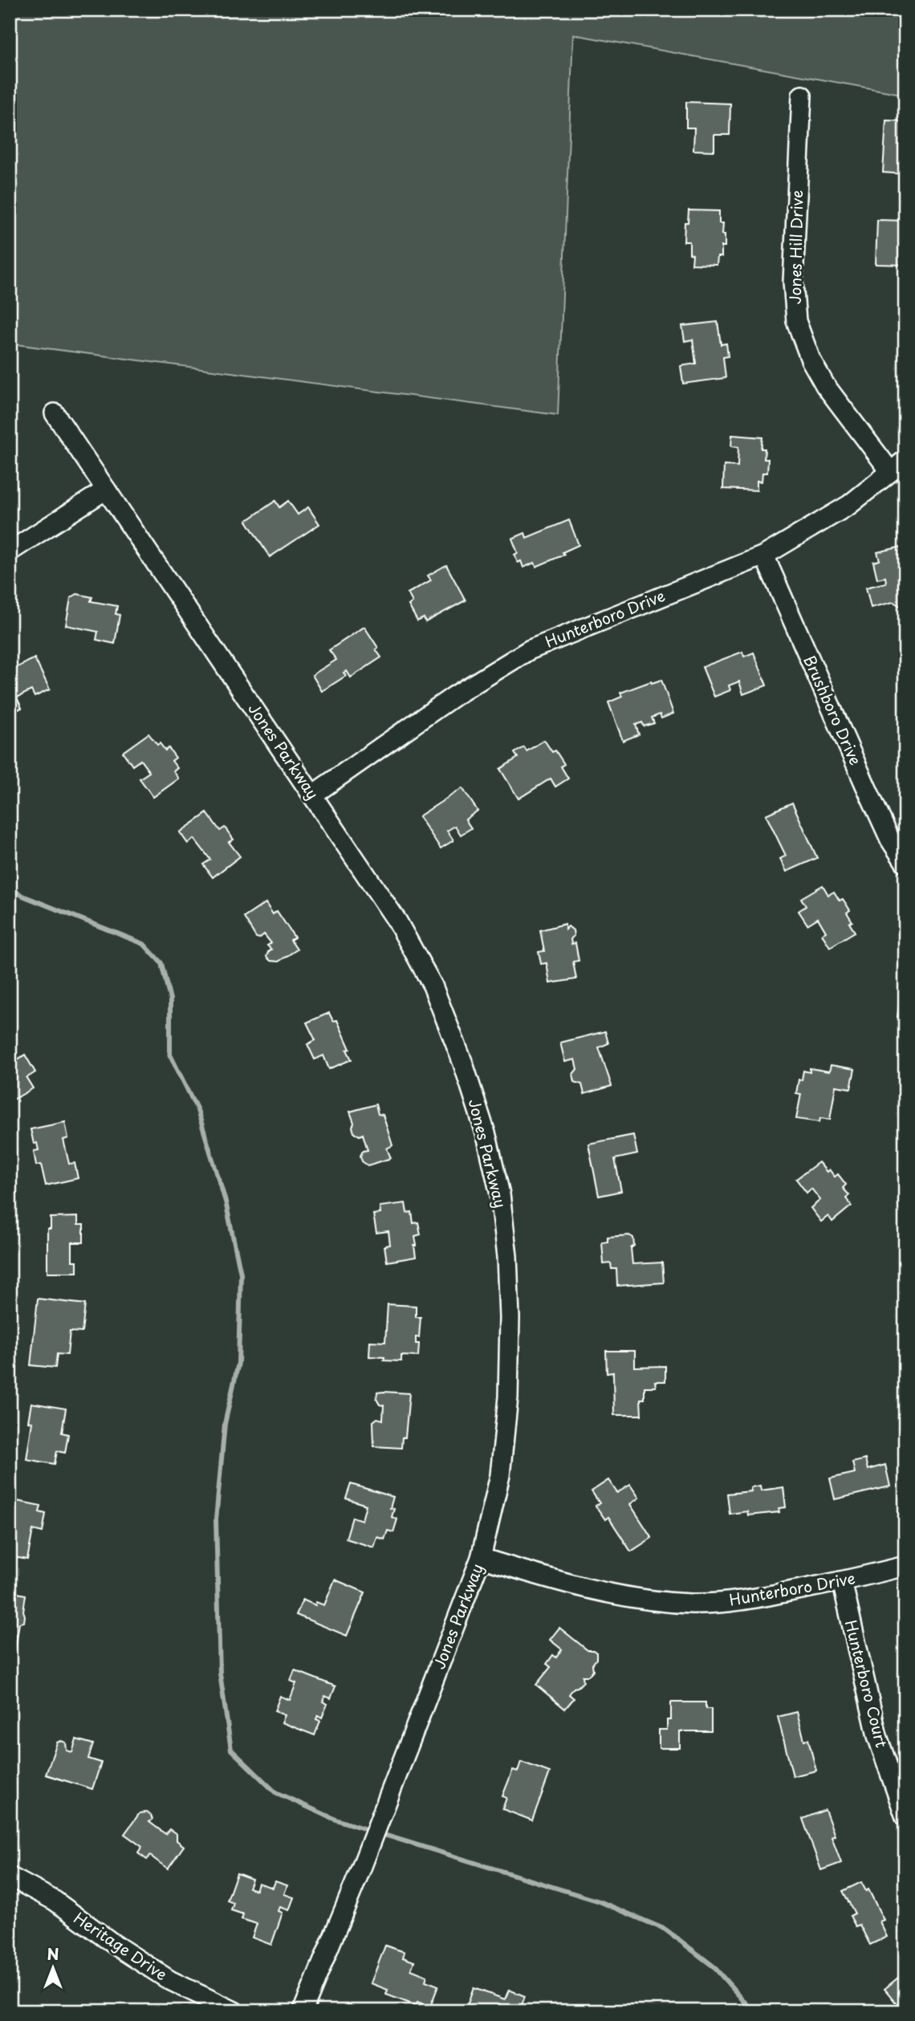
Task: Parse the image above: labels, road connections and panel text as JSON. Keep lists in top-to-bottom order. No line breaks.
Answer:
{"streets":{"street":["Jones Hill Drive","Hunterboro Drive","Brushboro Drive","Jones Parkway","Hunterboro Court","Heritage Drive"]},"crossings":[["Jones Hill Drive","Hunterboro Drive"],["Hunterboro Drive","Brushboro Drive"],["Hunterboro Drive","Jones Parkway"],["Hunterboro Drive","Hunterboro Court"]],"north":"top"}
